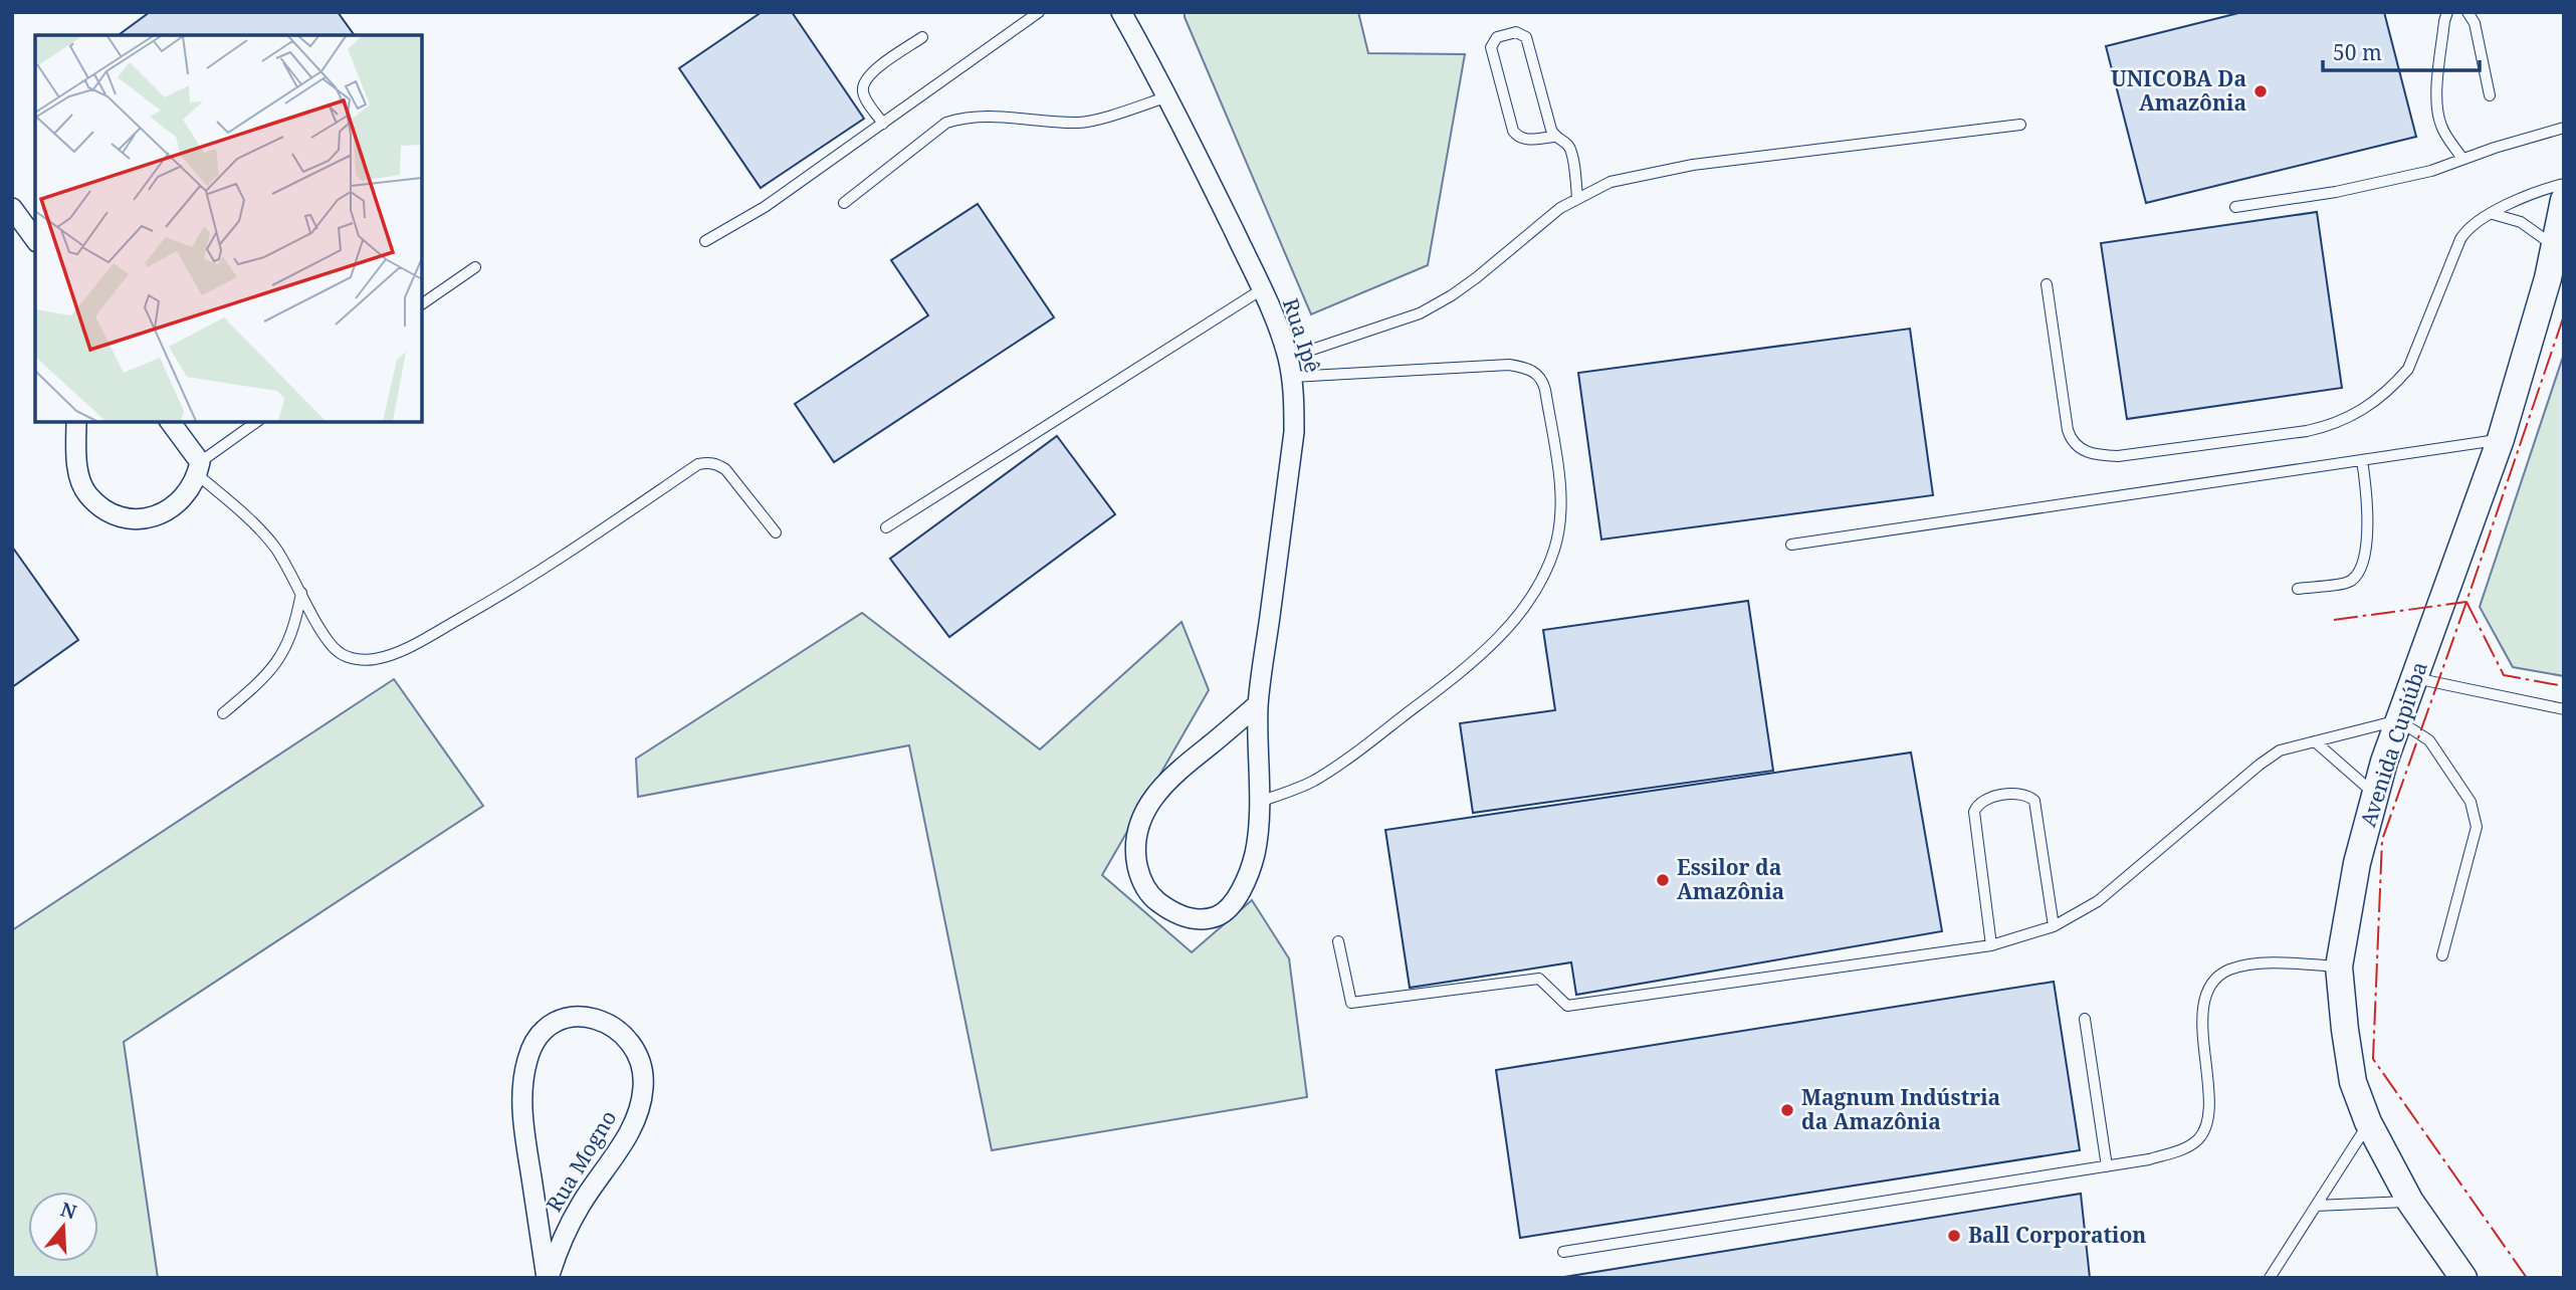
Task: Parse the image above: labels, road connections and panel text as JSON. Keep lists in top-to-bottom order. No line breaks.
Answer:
{"streets":{"street":["Rua Ipê","Avenida Cupiúba","Rua Mogno"]},"places":["UNICOBA Da Amazônia","Essilor da Amazônia","Magnum Indústria da Amazônia","Ball Corporation"],"scale_bar":"50 m","north":"top"}
